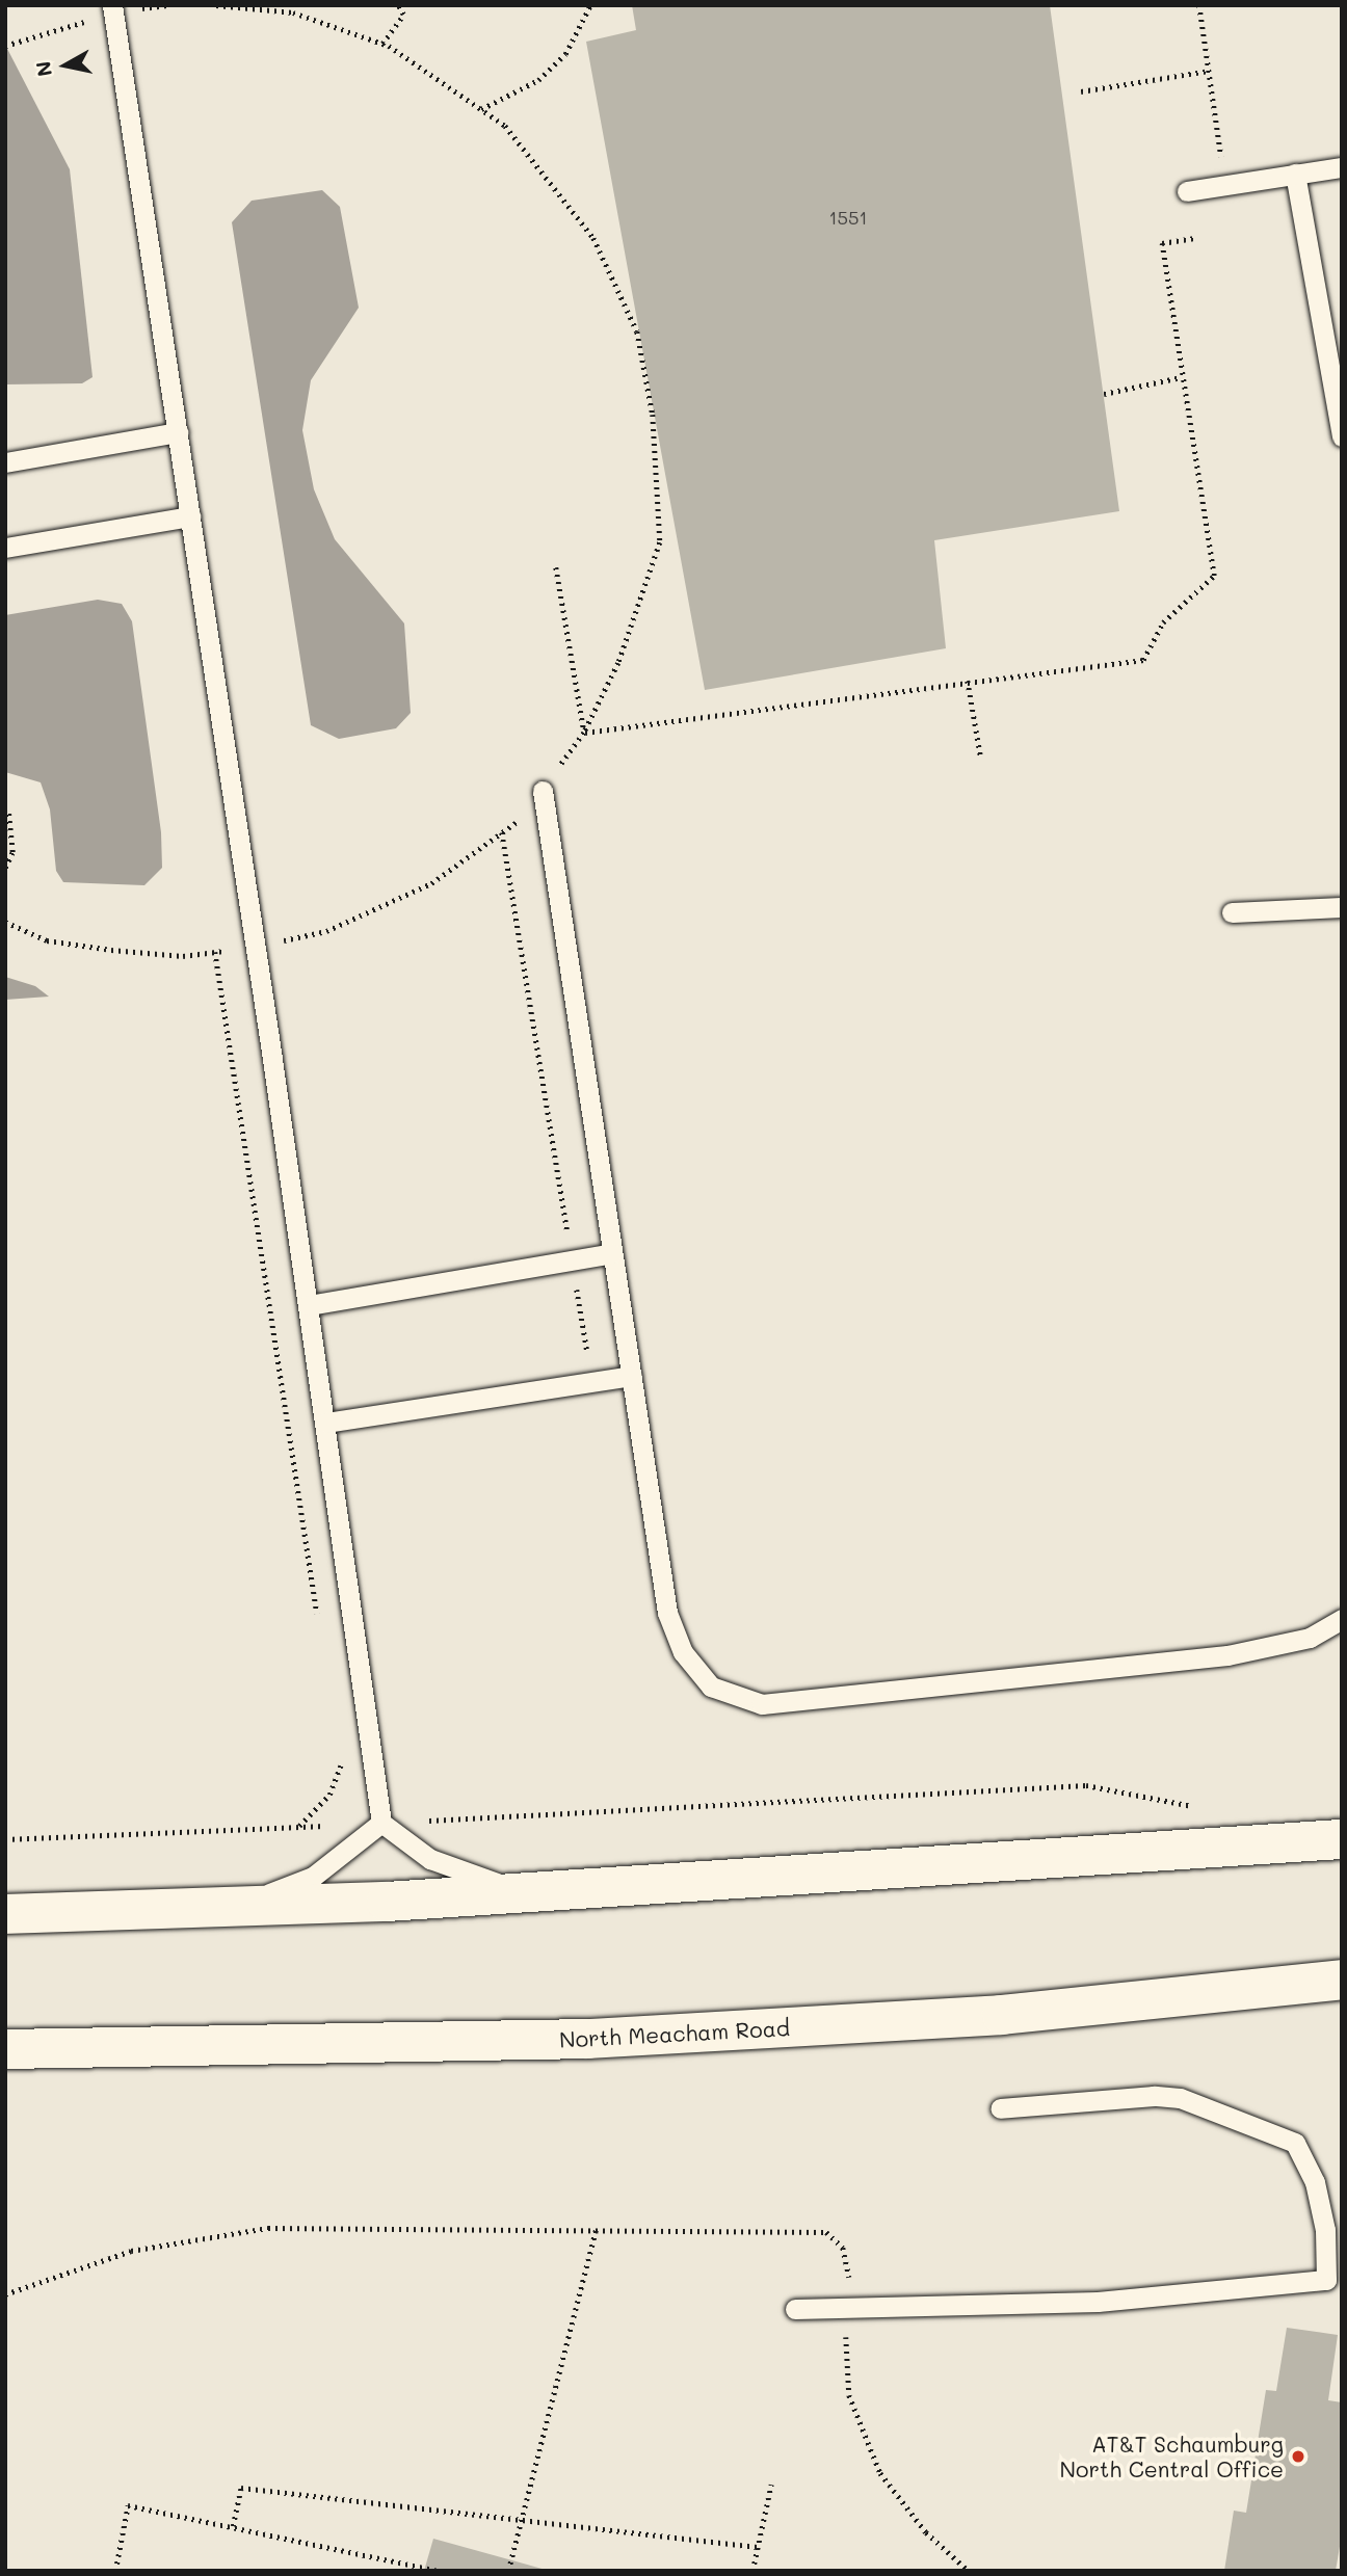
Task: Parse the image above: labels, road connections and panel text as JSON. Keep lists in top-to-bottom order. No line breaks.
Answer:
{"streets":{"main road":["North Meacham Road"]},"places":["AT&T Schaumburg North Central Office"],"house_numbers":["1551"],"north":"left"}
